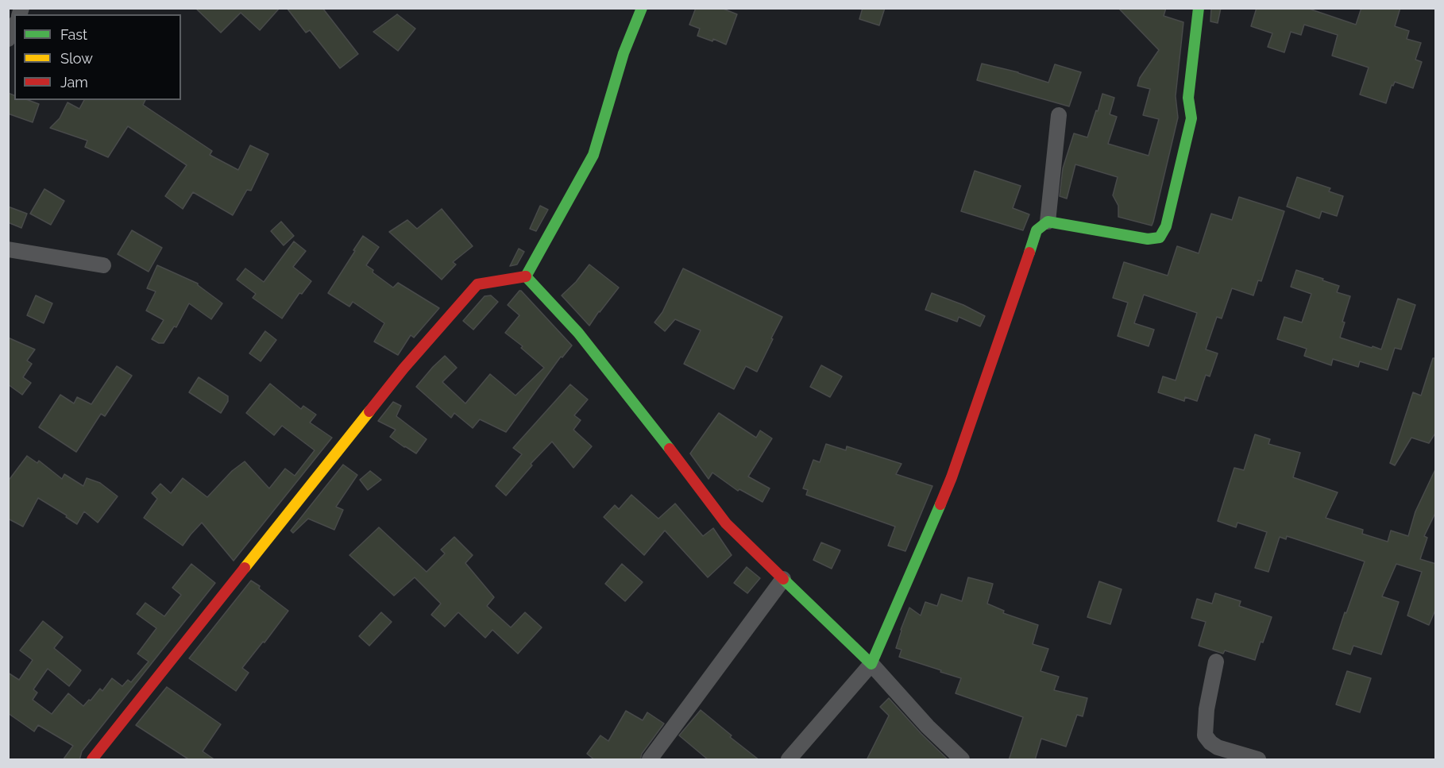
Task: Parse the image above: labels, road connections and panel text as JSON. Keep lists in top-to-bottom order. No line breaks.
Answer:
{"legend":["Fast","Slow","Jam"]}
